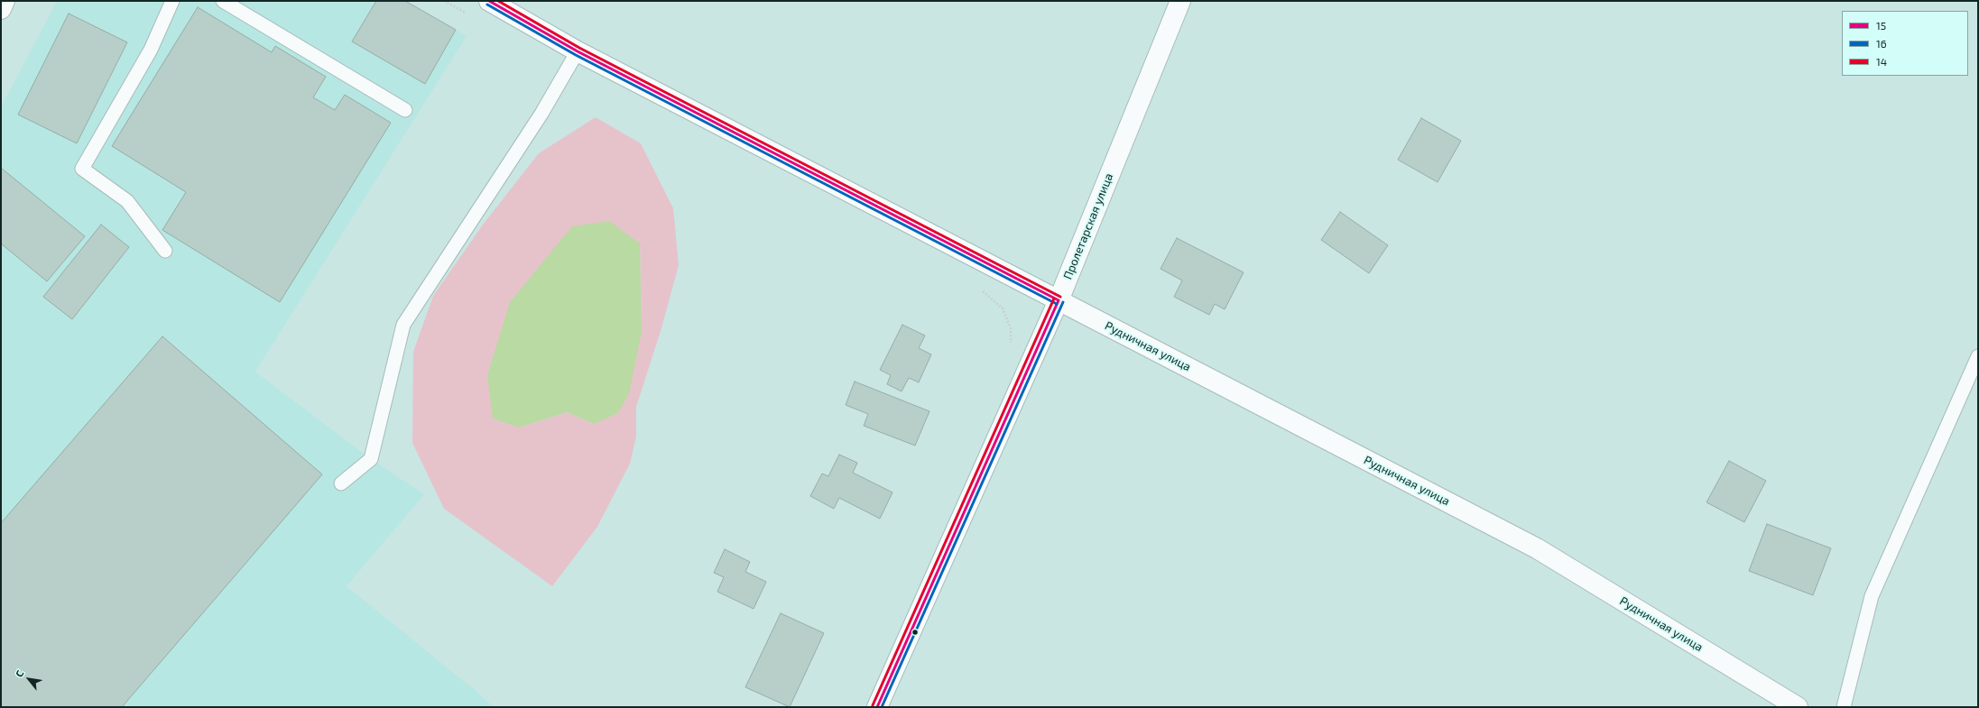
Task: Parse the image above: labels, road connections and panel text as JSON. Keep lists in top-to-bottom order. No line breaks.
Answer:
{"streets":{"street":["Пролетарская улица","Рудничная улица"]},"crossings":[["Пролетарская улица","Рудничная улица"]],"lines":["transit line 15","transit line 14","transit line 16"],"legend":["15","16","14"],"north":"top left"}
